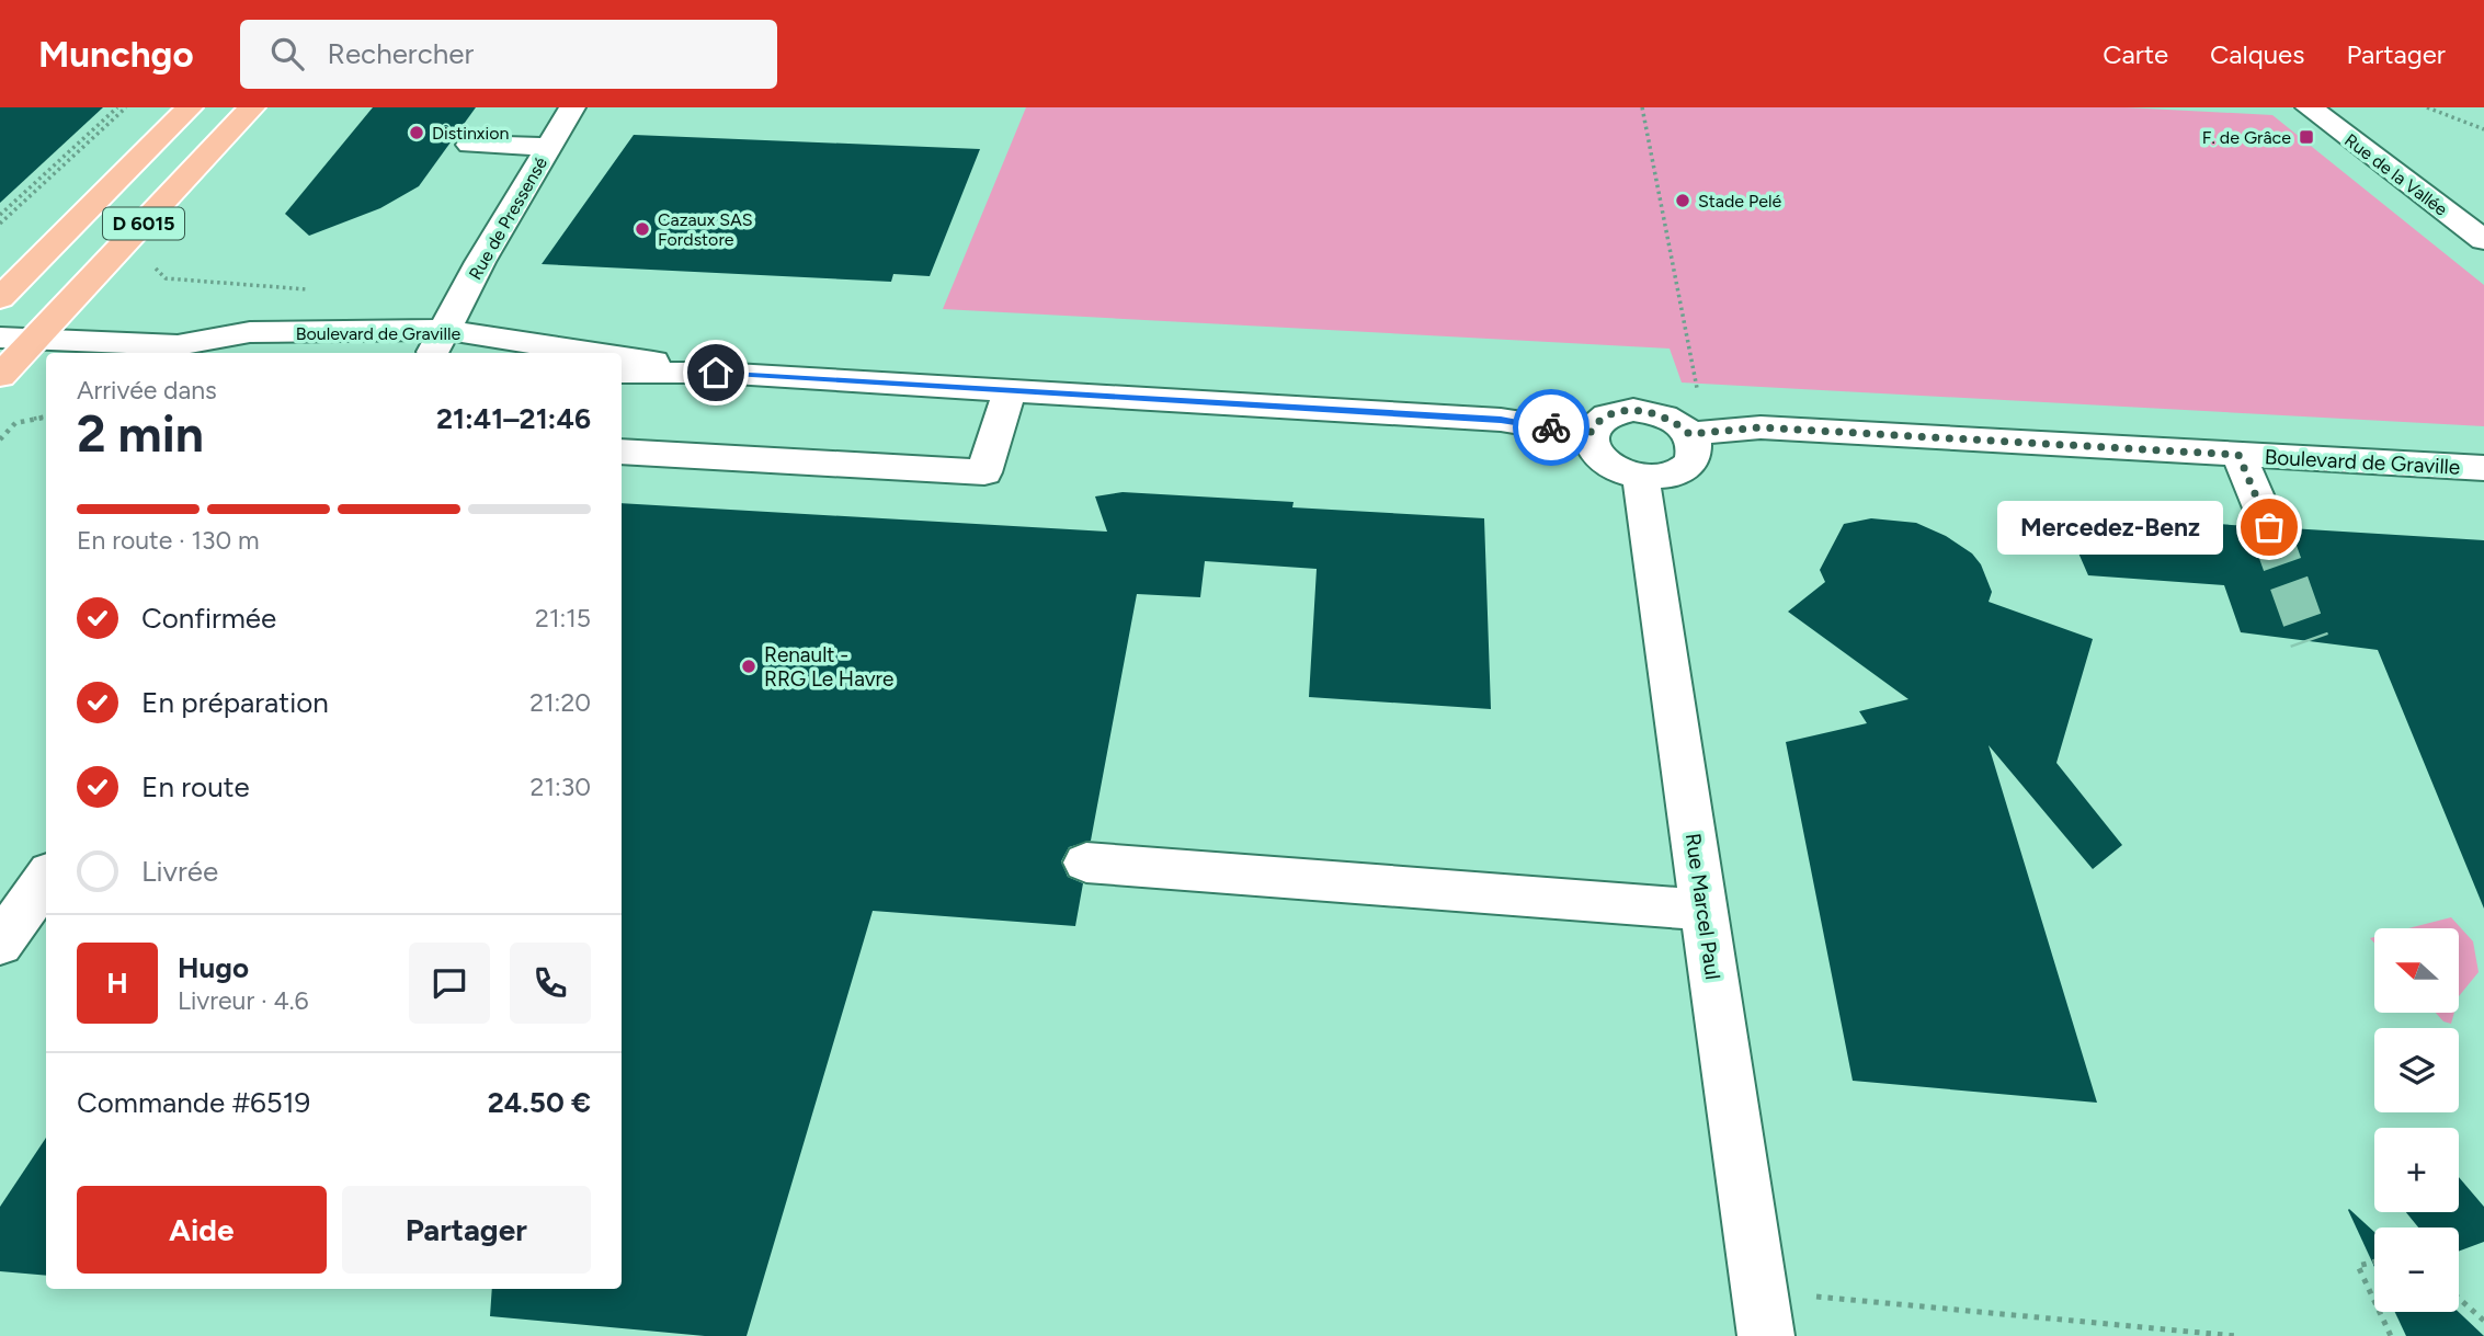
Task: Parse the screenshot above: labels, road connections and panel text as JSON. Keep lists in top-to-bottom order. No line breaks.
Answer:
{"streets":{"main road":["D 6015"],"street":["Rue de la Vallée","Rue de Pressensé","Boulevard de Graville","Rue Marcel Paul"]},"crossings":[["Rue de Pressensé","Boulevard de Graville"],["D 6015","Boulevard de Graville"],["Boulevard de Graville","Rue Marcel Paul"]],"places":{"other":["Distinxion","Stade Pelé","Cazaux SAS Fordstore","Mercedez-Benz","Renault - RRG Le Havre"],"transit":["F. de Grâce"]},"north":"left","page":{"header":"Munchgo","search":"Rechercher","nav":["Carte","Calques","Partager"],"heading":["2 min","Arrivée dans","21:41–21:46"],"panel":["Hugo","Livreur · 4.6","Commande #6519","24.50 €"],"bar":"En route · 130 m","bubble":"Mercedez-Benz","list":[["Confirmée","21:15"],["En préparation","21:20"],["En route","21:30"],"Livrée"],"map_buttons":["+","−"],"round":"H","buttons":["Aide","Partager"]}}
